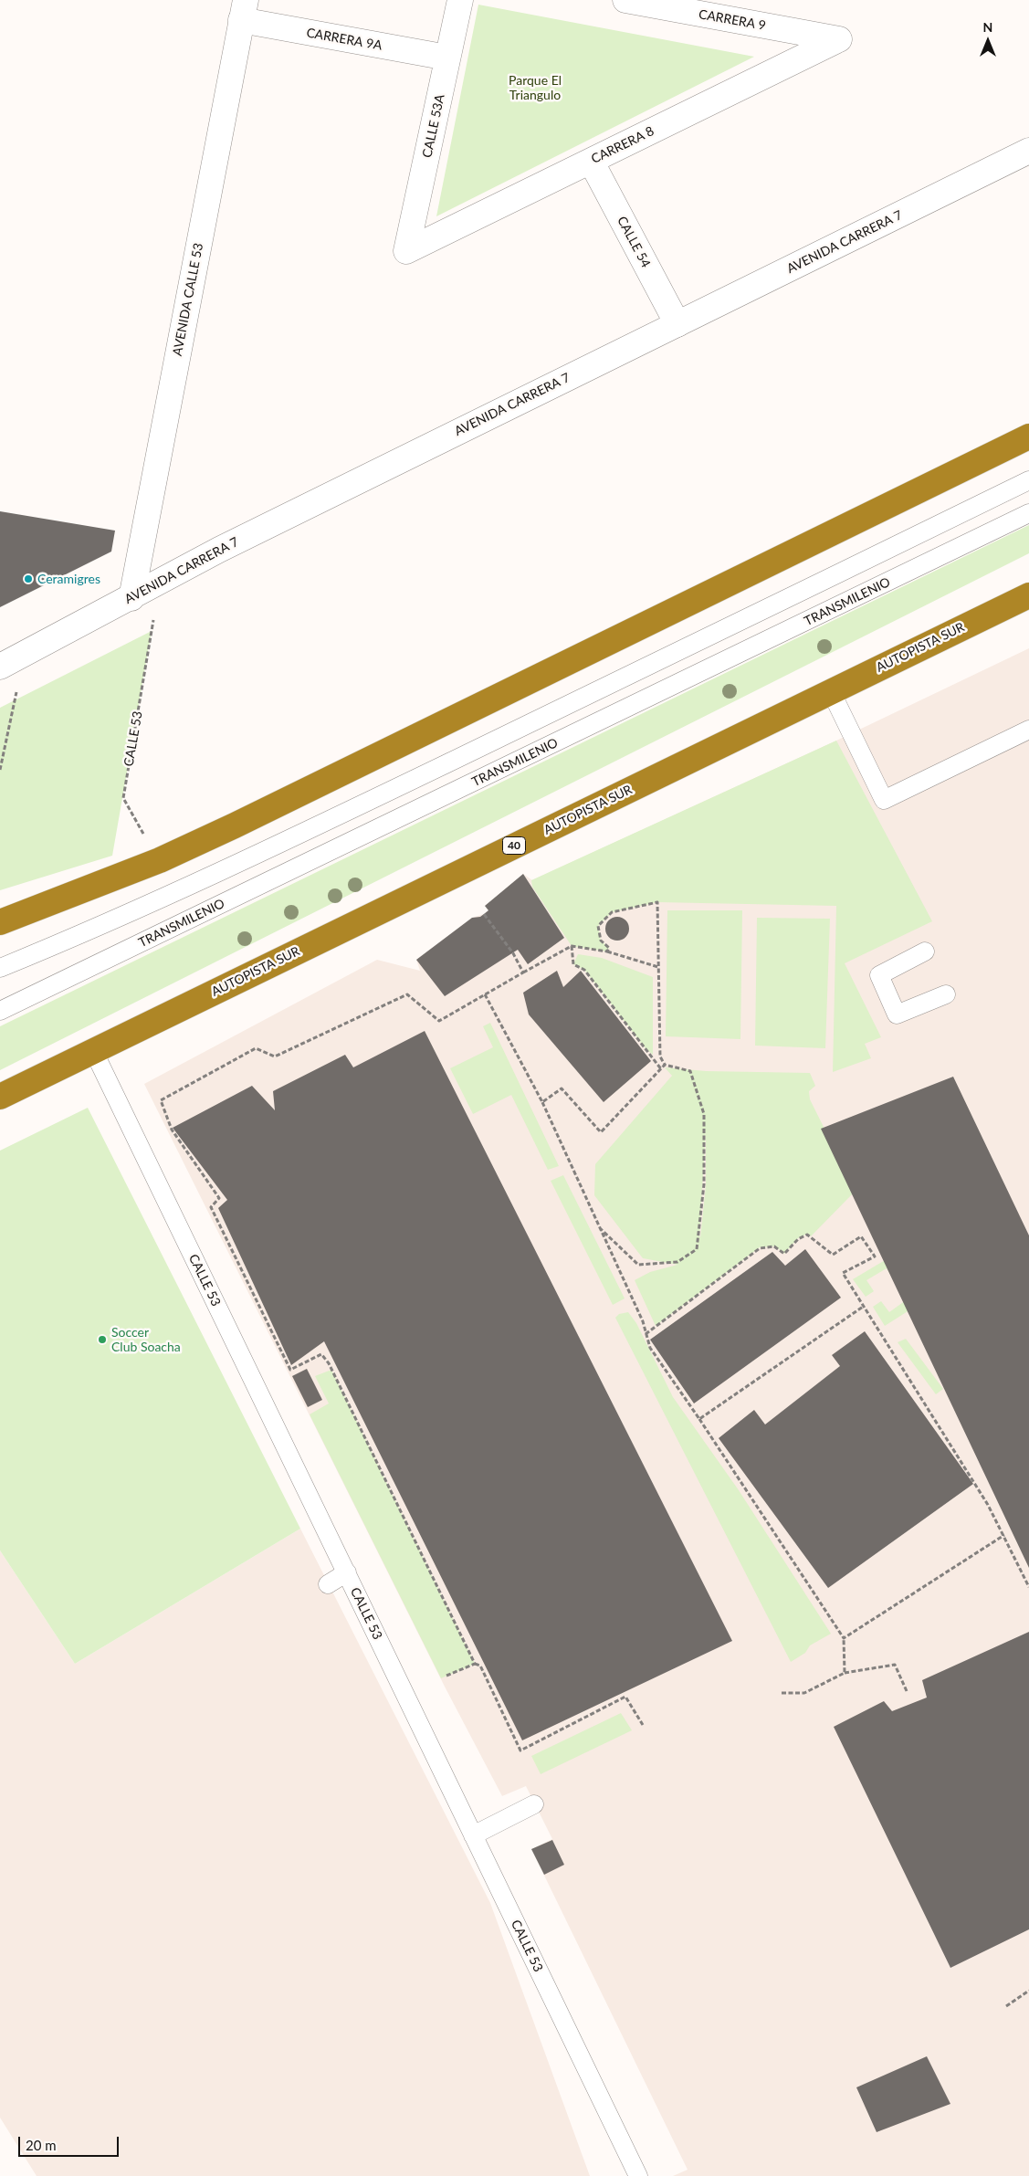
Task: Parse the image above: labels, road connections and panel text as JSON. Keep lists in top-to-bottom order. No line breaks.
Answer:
{"streets":{"highway":["AUTOPISTA SUR","40"],"street":["CARRERA 9","CARRERA 9A","CALLE 53A","CARRERA 8","CALLE 54","AVENIDA CARRERA 7","AVENIDA CALLE 53"],"lane":["TRANSMILENIO","CALLE 53"]},"crossings":[["CARRERA 9","CARRERA 8"],["CARRERA 9A","CALLE 53A"],["CARRERA 9A","AVENIDA CALLE 53"],["CALLE 53A","CARRERA 8"],["CARRERA 8","CALLE 54"],["CALLE 54","AVENIDA CARRERA 7"],["AVENIDA CARRERA 7","AVENIDA CALLE 53"],["AUTOPISTA SUR","CALLE 53"]],"parks":["Parque El Triangulo"],"places":["Ceramigres","Soccer Club Soacha"],"scale_bar":"20 m","north":"top"}
